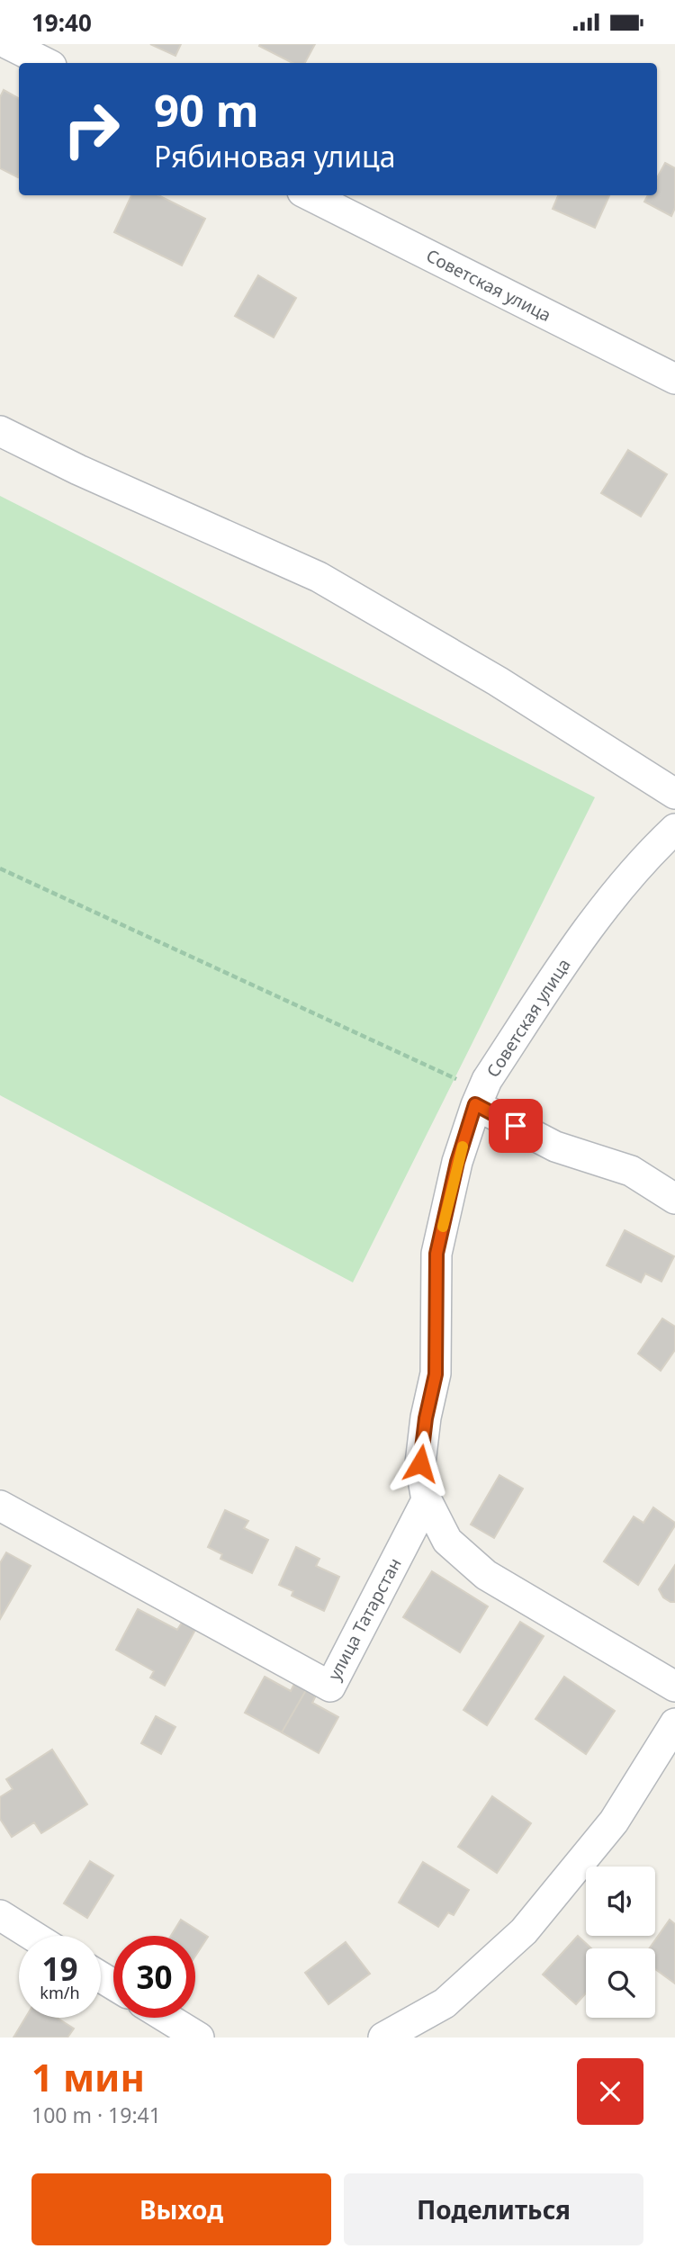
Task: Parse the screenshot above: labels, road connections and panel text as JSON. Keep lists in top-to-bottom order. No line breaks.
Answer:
{"streets":{"street":["Советская улица","улица Татарстан"]},"crossings":[["Советская улица","улица Татарстан"]],"page":{"status":"19:40","turn":["90 m","Рябиновая улица"],"speed":"19 km/h","limit":"30","heading":["1 мин","100 m · 19:41"],"buttons":["Выход","Поделиться"]}}
